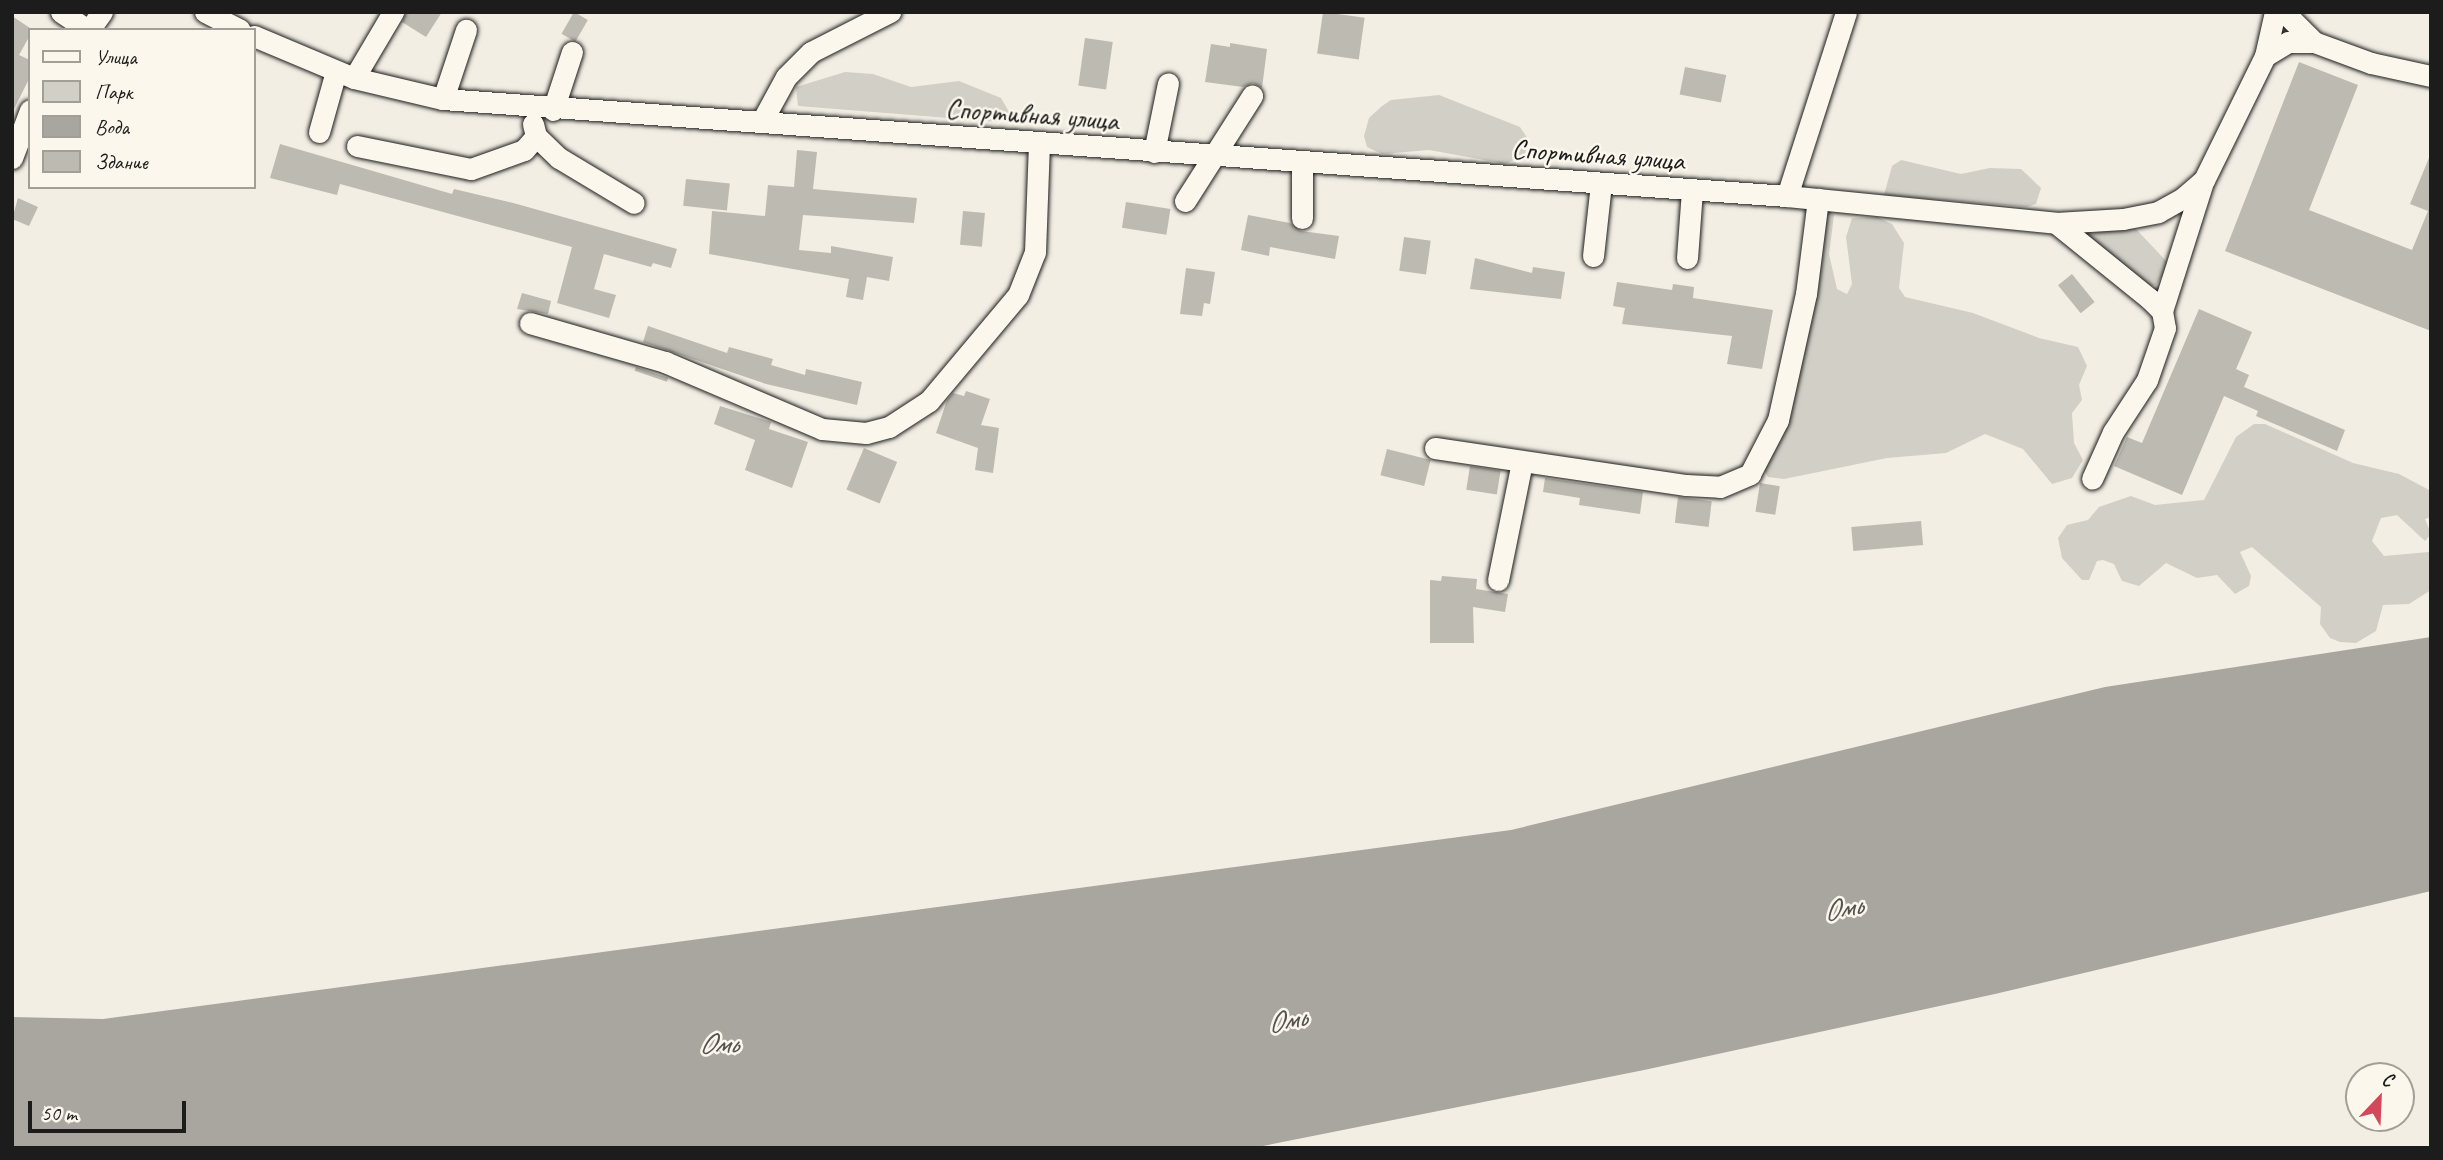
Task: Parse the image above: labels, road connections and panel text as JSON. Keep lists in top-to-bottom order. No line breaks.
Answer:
{"streets":{"street":["Спортивная улица"]},"water":["Омь"],"legend":["Улица","Парк","Вода","Здание"],"scale_bar":"50 m","north":"top right"}
